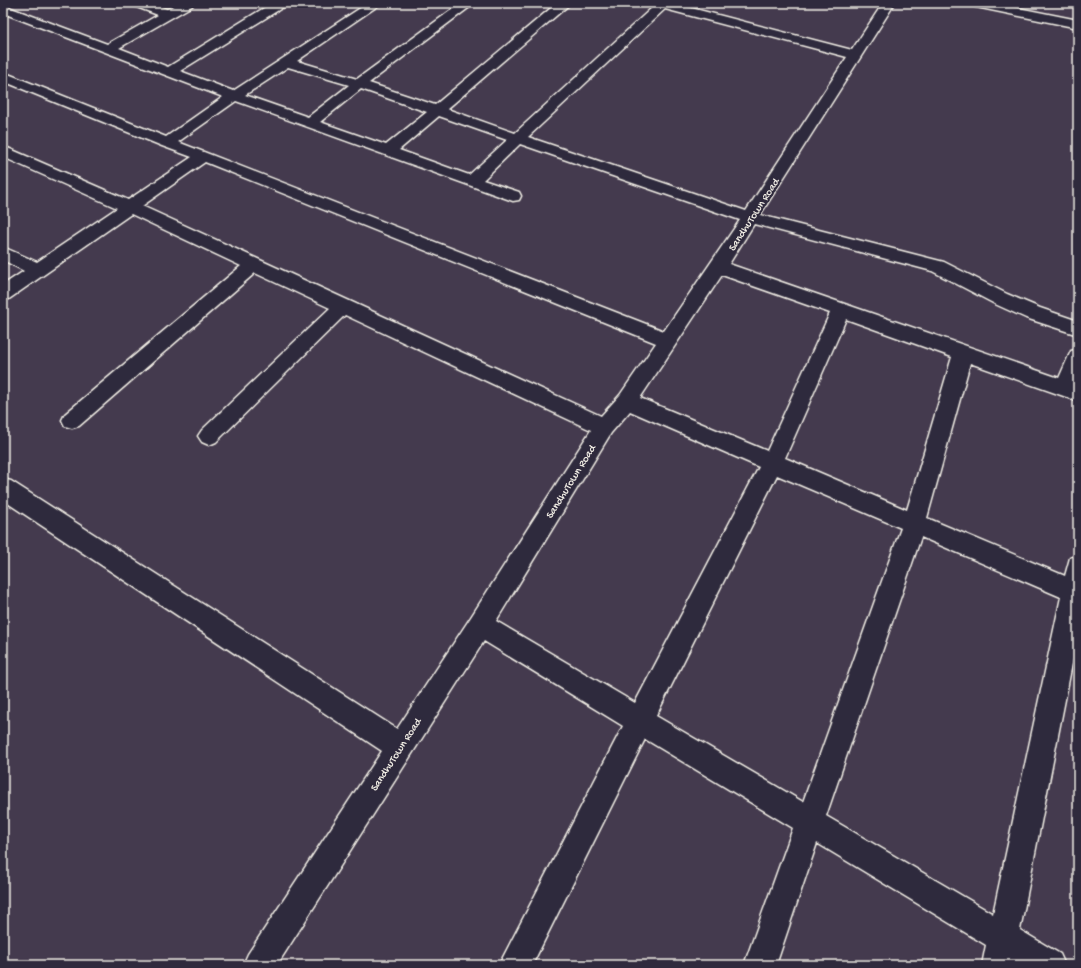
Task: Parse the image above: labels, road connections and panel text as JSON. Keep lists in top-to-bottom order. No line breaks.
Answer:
{"streets":{"street":["SandhuTown Road"]}}
